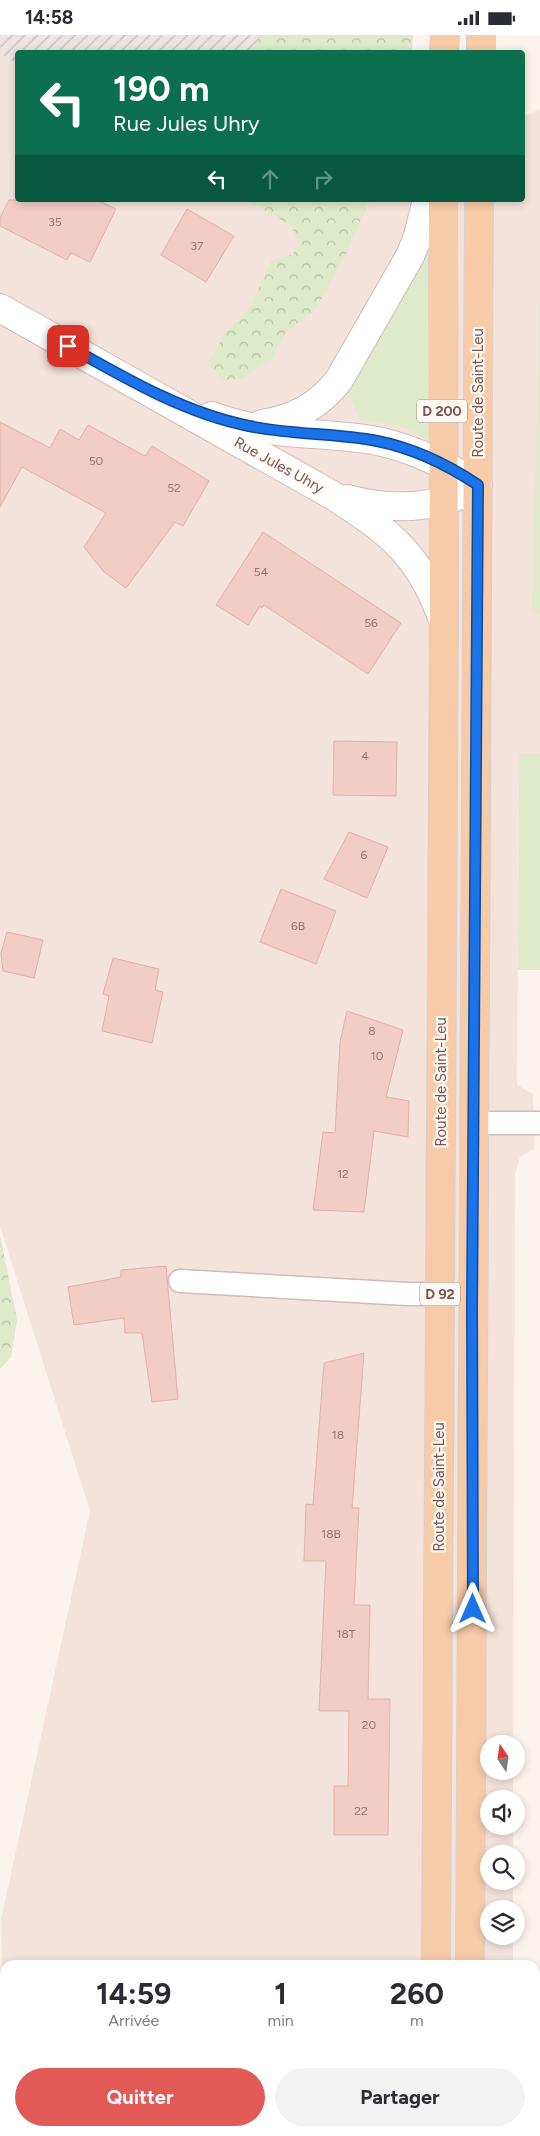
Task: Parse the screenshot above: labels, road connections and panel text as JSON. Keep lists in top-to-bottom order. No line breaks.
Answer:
{"streets":{"main road":["Route de Saint-Leu","D 200","D 92"],"street":["Rue Jules Uhry"]},"crossings":[["Route de Saint-Leu","Rue Jules Uhry"]],"house_numbers":["35","37","50","52","54","56","4","6","6B","8","10","12","18","18B","18T","20","22"],"north":"top","page":{"status":"14:58","turn":["190 m","Rue Jules Uhry"],"eta":["14:59","Arrivée","1","min","260","m"],"buttons":["Quitter","Partager"]}}
